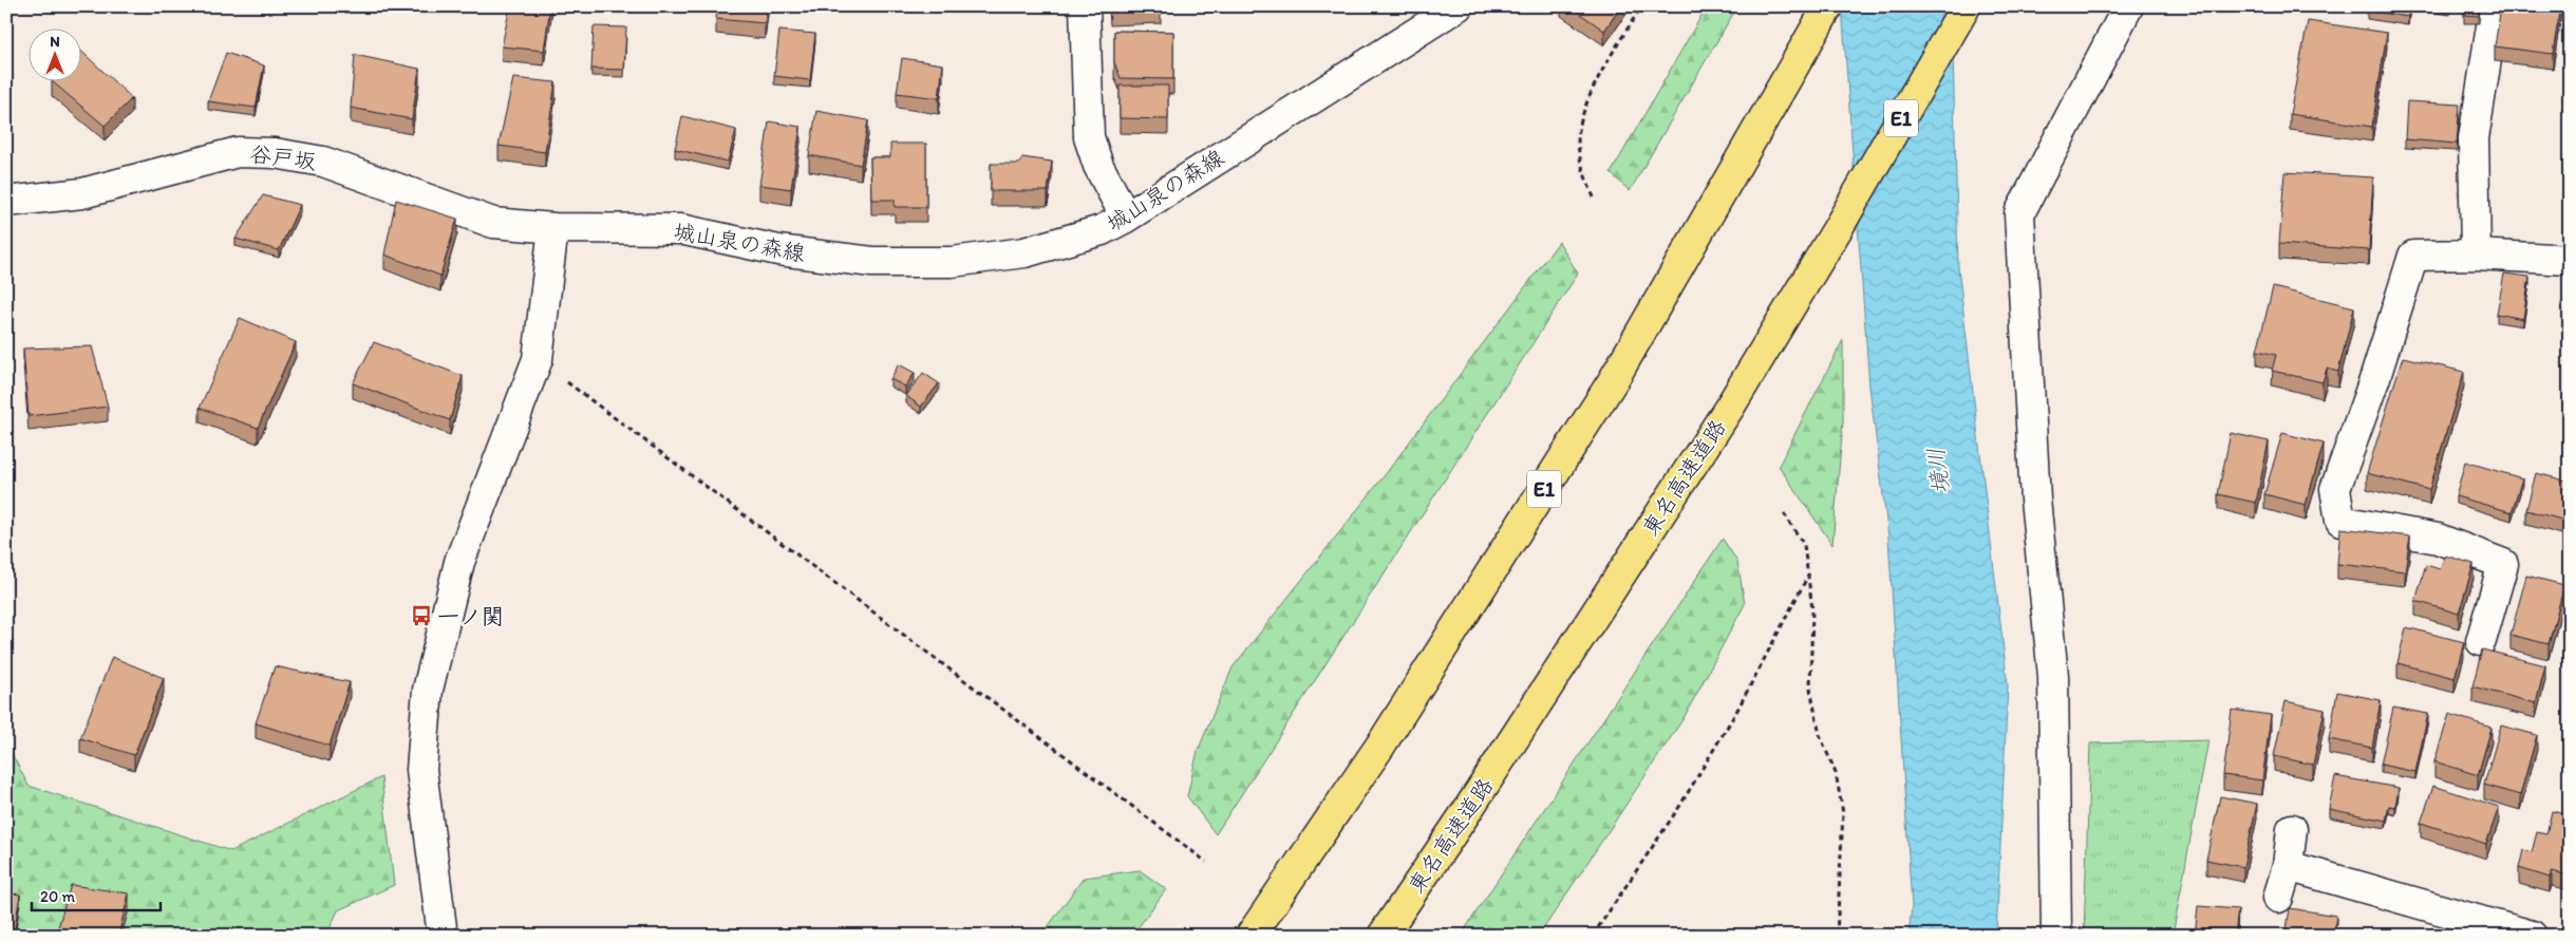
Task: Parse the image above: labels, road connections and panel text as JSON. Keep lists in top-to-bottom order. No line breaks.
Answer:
{"streets":{"highway":["E1","東名高速道路"],"street":["谷戸坂","城山泉の森線"]},"crossings":[["谷戸坂","城山泉の森線"]],"water":["境川"],"places":{"bus stop":["一ノ関"]},"scale_bar":"20 m","north":"top"}
